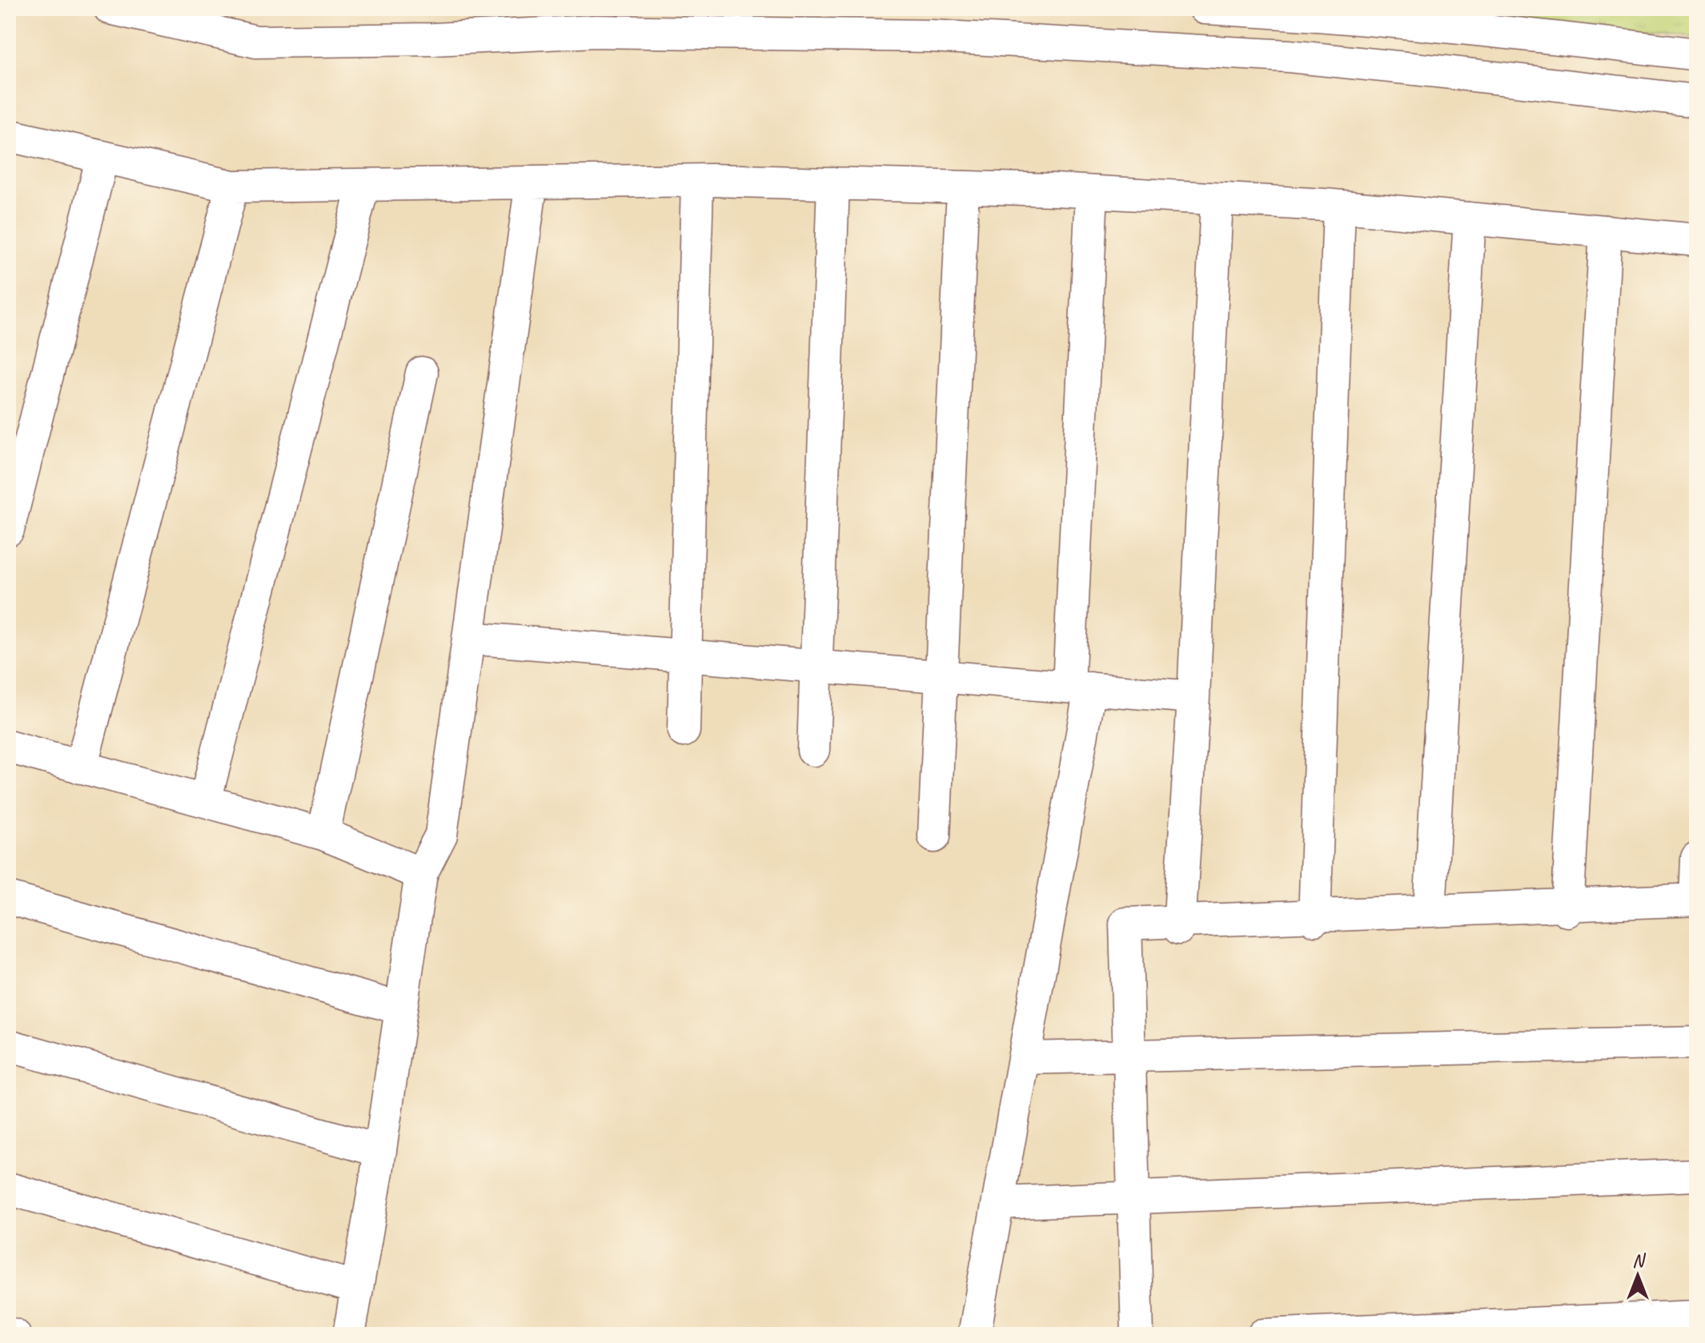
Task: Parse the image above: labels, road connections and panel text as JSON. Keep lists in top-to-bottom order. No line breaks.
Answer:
{"north":"top"}
